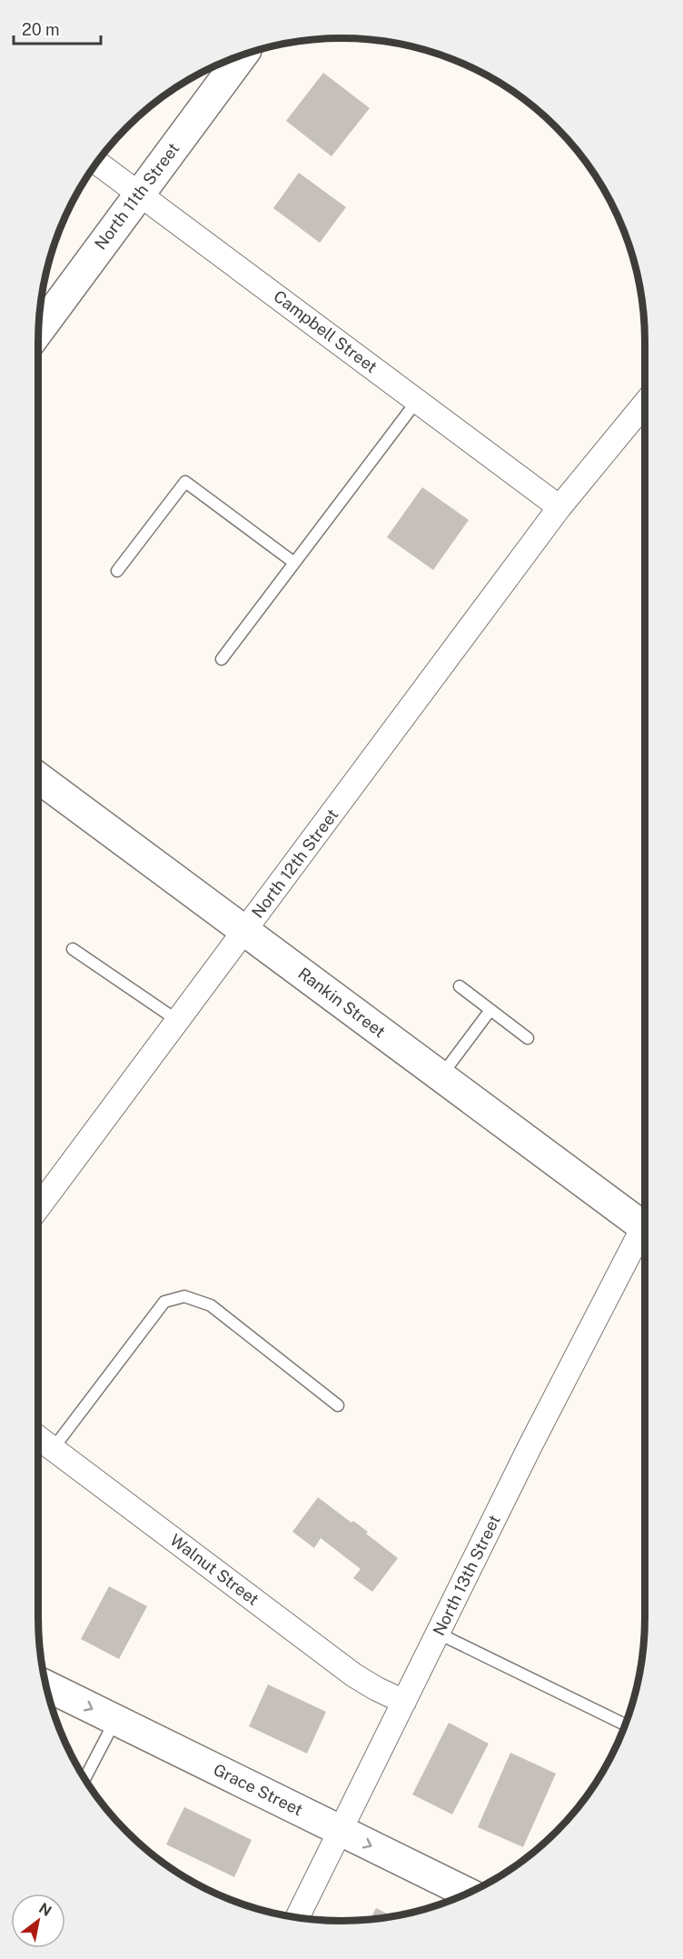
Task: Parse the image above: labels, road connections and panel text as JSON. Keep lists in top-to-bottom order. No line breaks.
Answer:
{"streets":{"street":["North 11th Street","Campbell Street","North 12th Street","Rankin Street","Walnut Street","North 13th Street","Grace Street"]},"crossings":[["North 11th Street","Campbell Street"],["Campbell Street","North 12th Street"],["North 12th Street","Rankin Street"],["Walnut Street","North 13th Street"],["North 13th Street","Grace Street"]],"one_way":["Grace Street"],"scale_bar":"20 m","north":"top right"}
